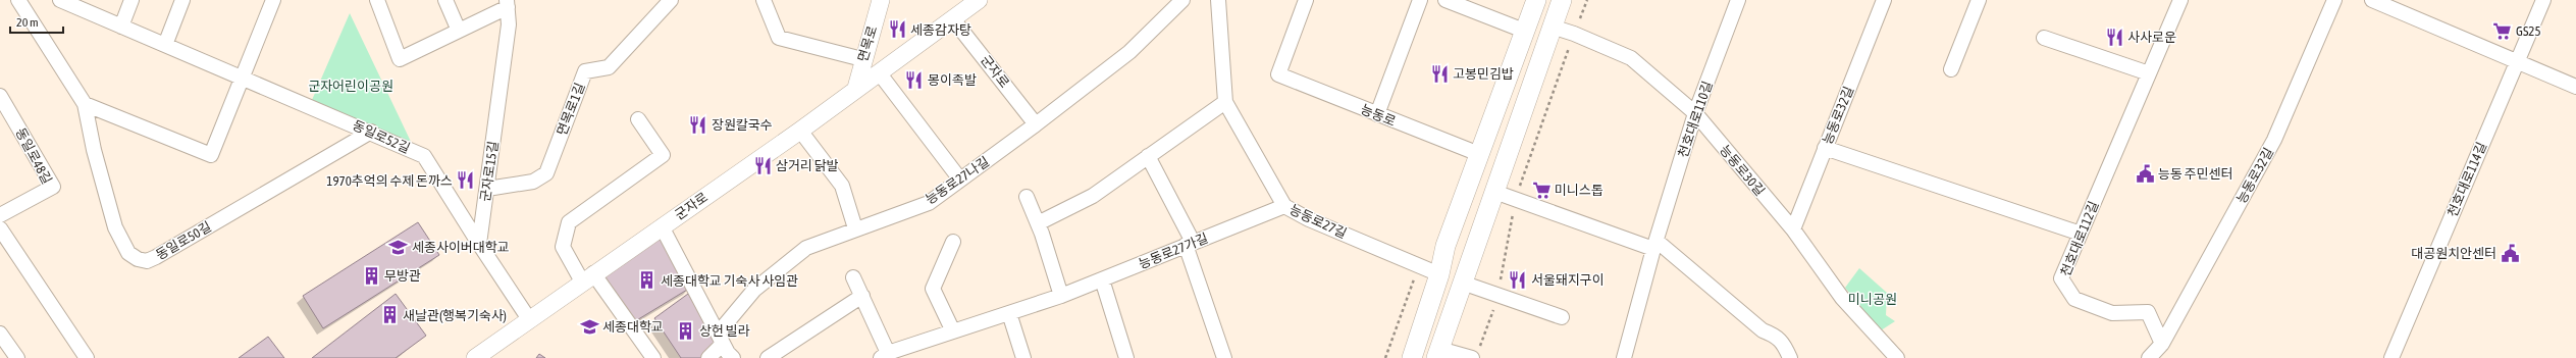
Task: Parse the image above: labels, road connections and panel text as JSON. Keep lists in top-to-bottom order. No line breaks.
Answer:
{"streets":{"street":["면목로","군자로","면목로1길","능동로","능동로32길","천호대로110길","동일로52길","동일로48길","능동로30길","군자로15길","천호대로114길","능동로27나길","능동로27길","천호대로112길","동일로50길","능동로27가길"]},"crossings":[["면목로","군자로"],["군자로","능동로27나길"],["면목로1길","군자로15길"],["능동로32길","능동로30길"],["능동로32길","천호대로112길"],["천호대로110길","능동로30길"],["동일로52길","군자로15길"],["동일로52길","동일로50길"],["능동로27길","능동로27가길"]],"parks":["군자어린이공원","미니공원"],"places":{"restaurant":["세종감자탕","사사로운","고봉민김밥","몽이족발","장원칼국수","삼거리 닭발","1970추억의 수제 돈까스","서울돼지구이"],"supermarket":["GS25","미니스톱"],"public building":["능동 주민센터","대공원치안센터"],"school or university":["세종사이버대학교","세종대학교"],"building":["무방관","세종대학교 기숙사 사임관","새날관(행복기숙사)","상헌 빌라"]},"scale_bar":"20 m"}
